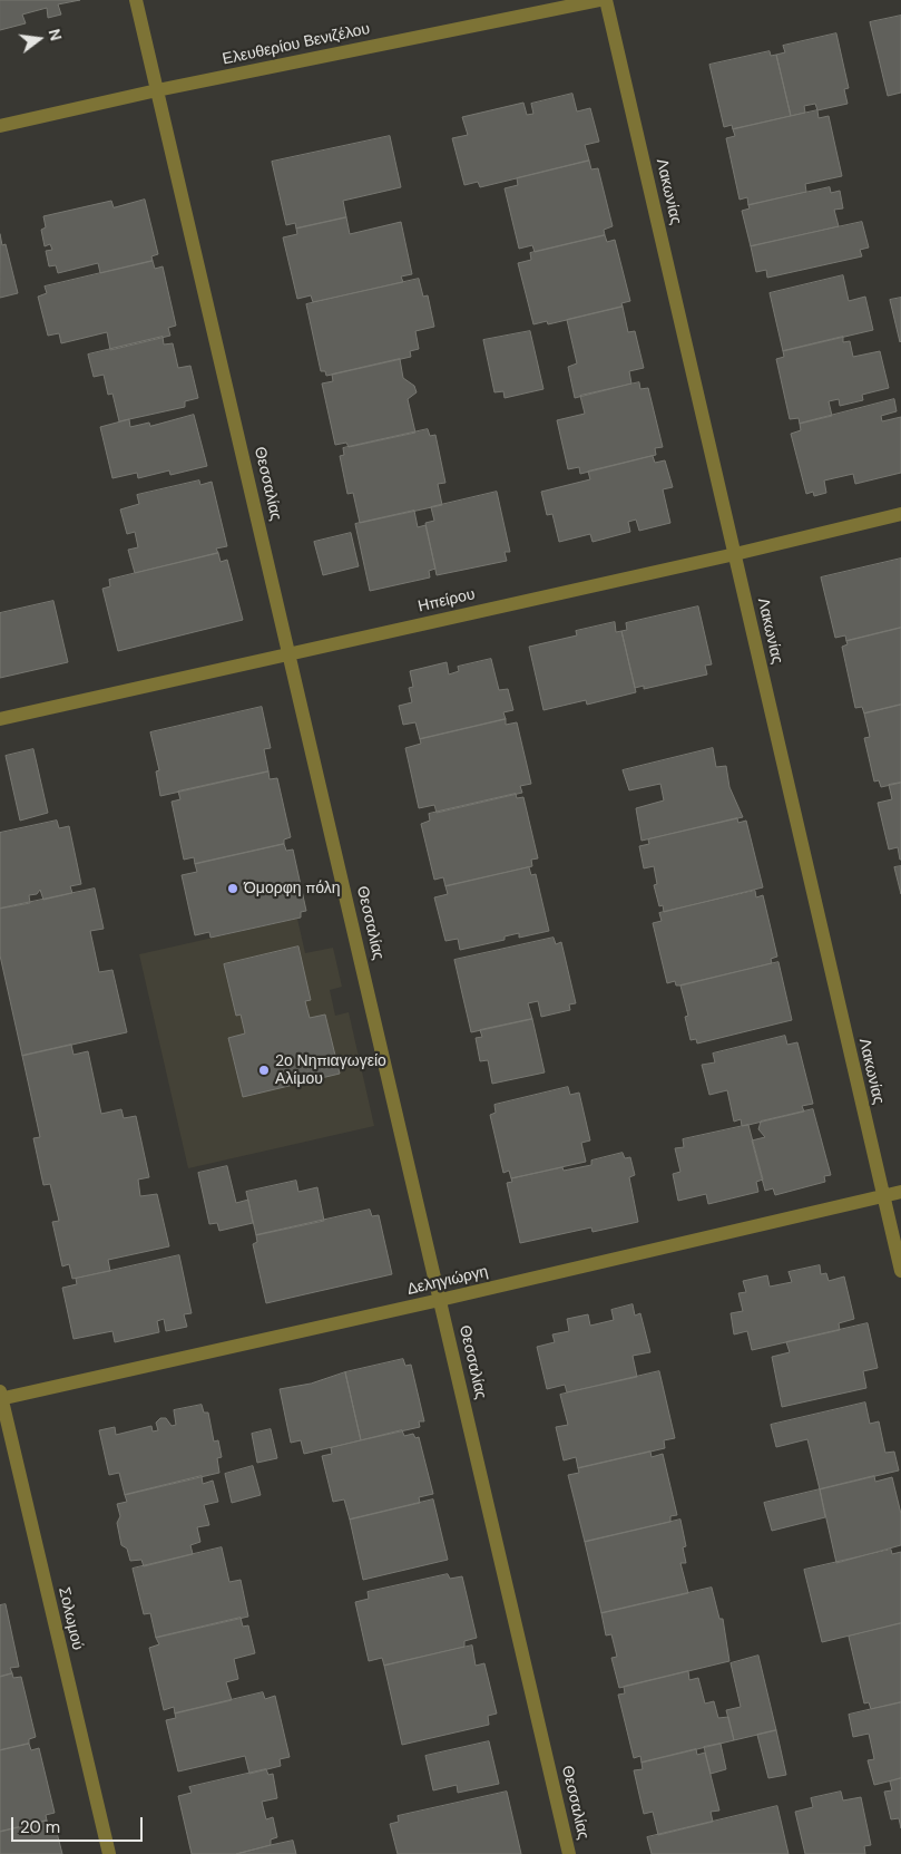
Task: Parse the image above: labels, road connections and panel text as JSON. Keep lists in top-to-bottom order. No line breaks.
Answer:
{"streets":{"street":["Ελευθερίου Βενιζέλου","Λακωνίας","Θεσσαλίας","Ηπείρου","Δεληγιώργη","Σολωμού"]},"crossings":[["Ελευθερίου Βενιζέλου","Θεσσαλίας"],["Λακωνίας","Ηπείρου"],["Λακωνίας","Δεληγιώργη"],["Θεσσαλίας","Ηπείρου"],["Θεσσαλίας","Δεληγιώργη"],["Δεληγιώργη","Σολωμού"]],"places":["Όμορφη πόλη","2ο Νηπιαγωγείο Αλίμου"],"scale_bar":"20 m","north":"right"}
